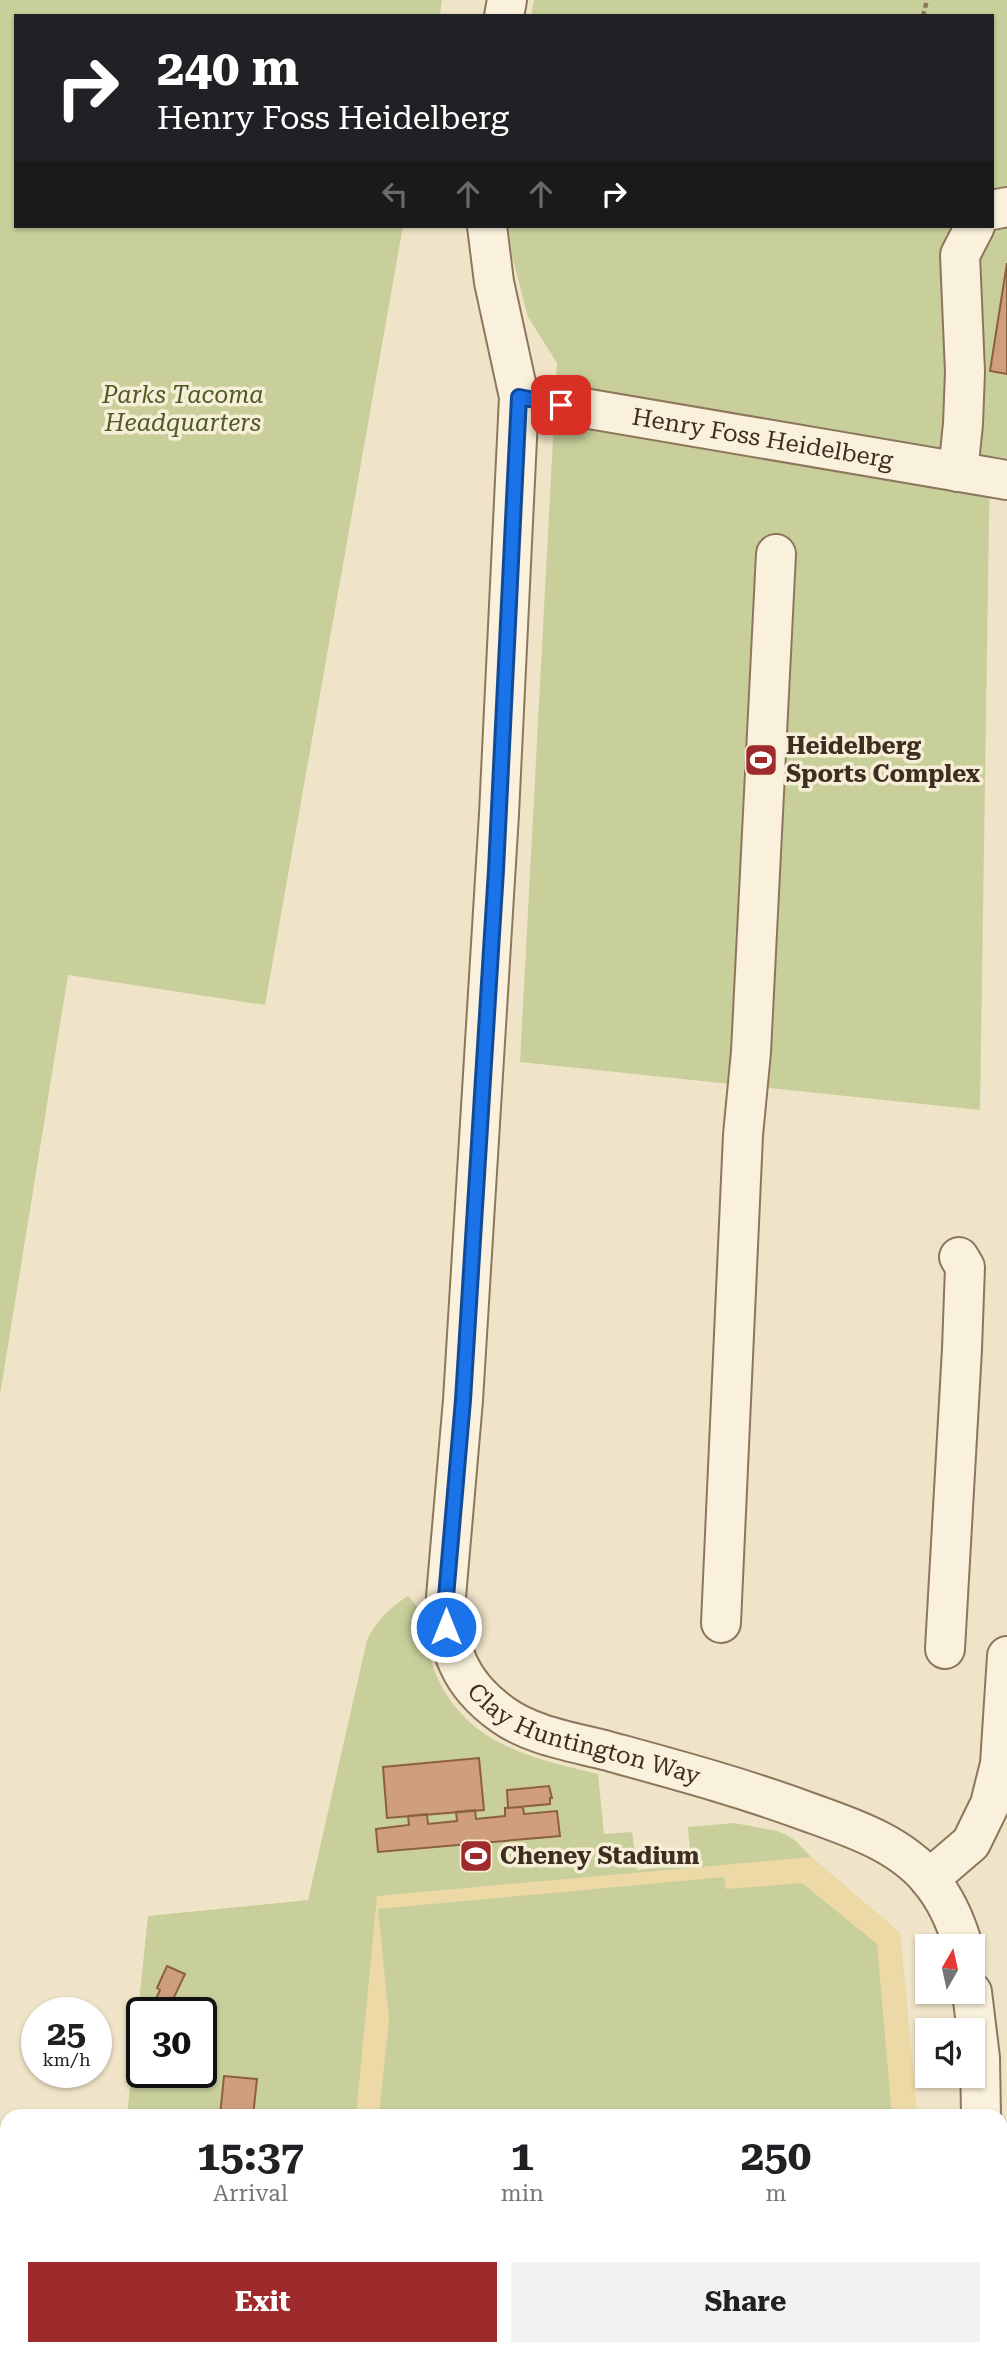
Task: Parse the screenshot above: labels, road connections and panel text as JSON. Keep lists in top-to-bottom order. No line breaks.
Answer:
{"streets":{"street":["Henry Foss Heidelberg","Clay Huntington Way"]},"crossings":[["Henry Foss Heidelberg","Clay Huntington Way"]],"parks":["Parks Tacoma Headquarters"],"places":{"sports":["Heidelberg Sports Complex","Cheney Stadium"]},"north":"top","page":{"turn":["240 m","Henry Foss Heidelberg"],"speed":"25 km/h","limit":"30","eta":["15:37","Arrival","1","min","250","m"],"buttons":["Exit","Share"]}}
